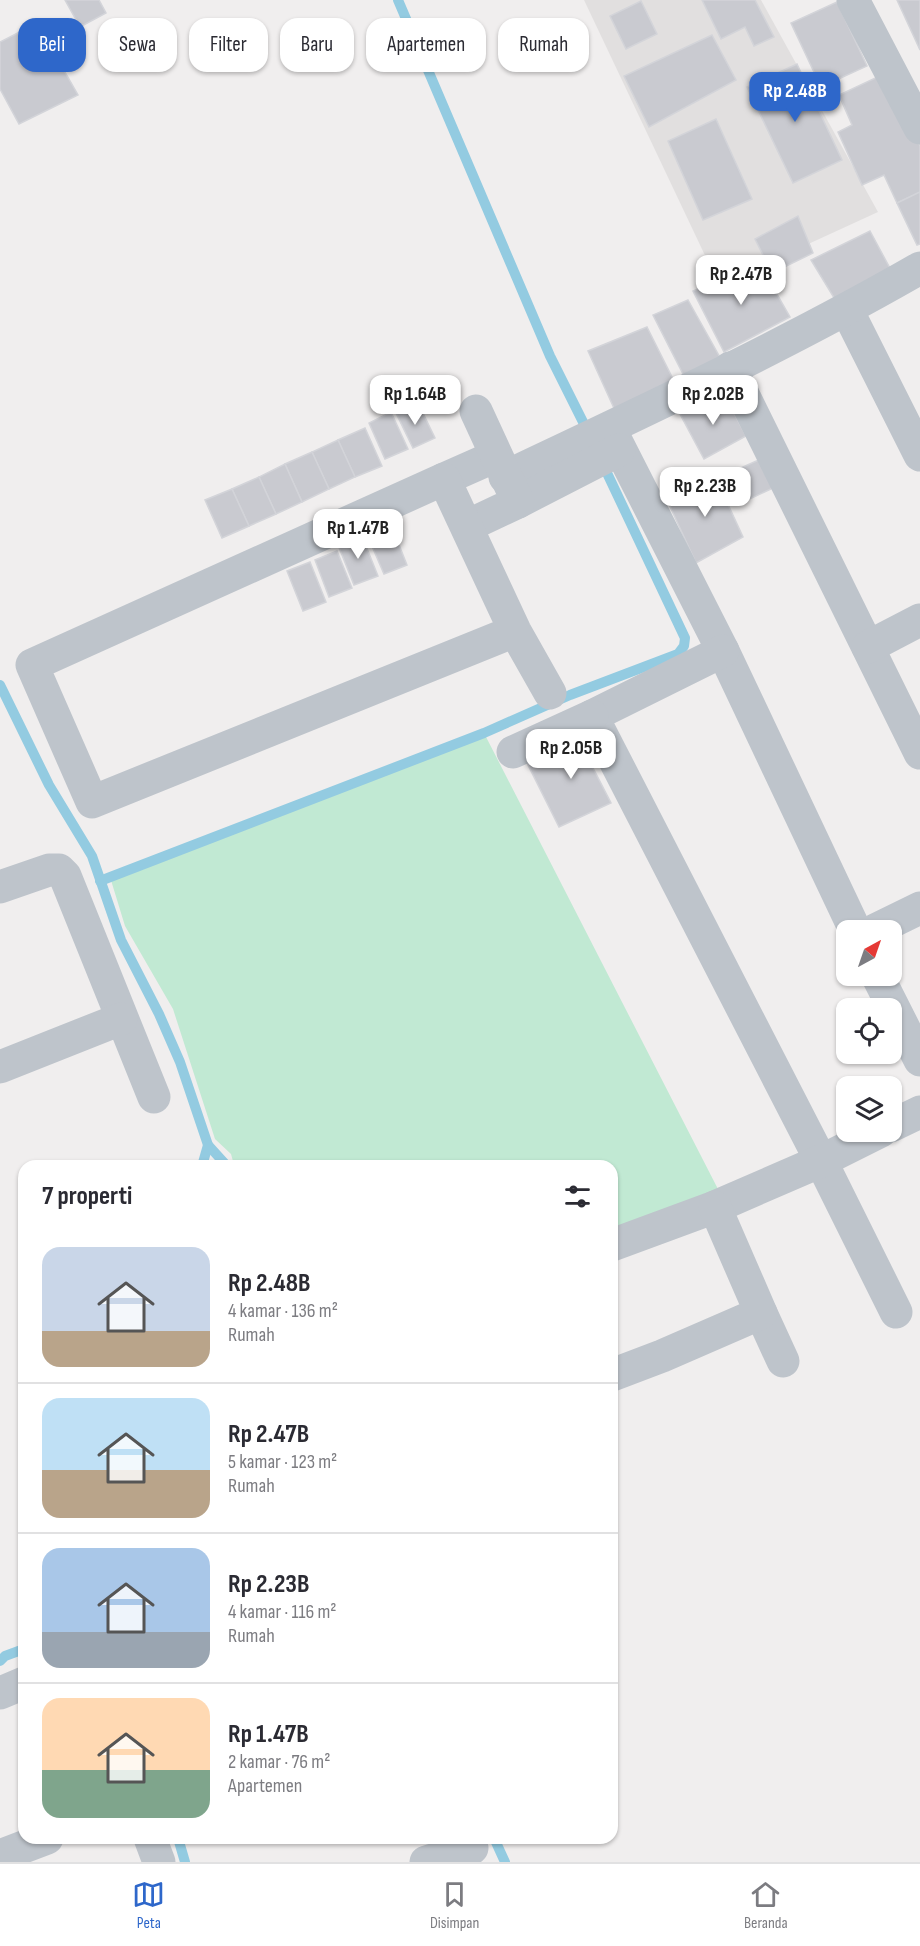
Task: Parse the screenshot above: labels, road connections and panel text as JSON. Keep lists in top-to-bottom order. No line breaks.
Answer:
{"north":"top right","page":{"chip":["Beli","Sewa","Filter","Baru","Apartemen","Rumah"],"price":["Rp 2.48B","Rp 2.47B","Rp 1.64B","Rp 2.02B","Rp 2.23B","Rp 1.47B","Rp 2.05B"],"heading":"7 properti","list":[{"name":"Rp 2.48B","note":"4 kamar · 136 m² · Rumah"},{"name":"Rp 2.47B","note":"5 kamar · 123 m² · Rumah"},{"name":"Rp 2.23B","note":"4 kamar · 116 m² · Rumah"},{"name":"Rp 1.47B","note":"2 kamar · 76 m² · Apartemen"}],"tabs":["Peta","Disimpan","Beranda"]}}
